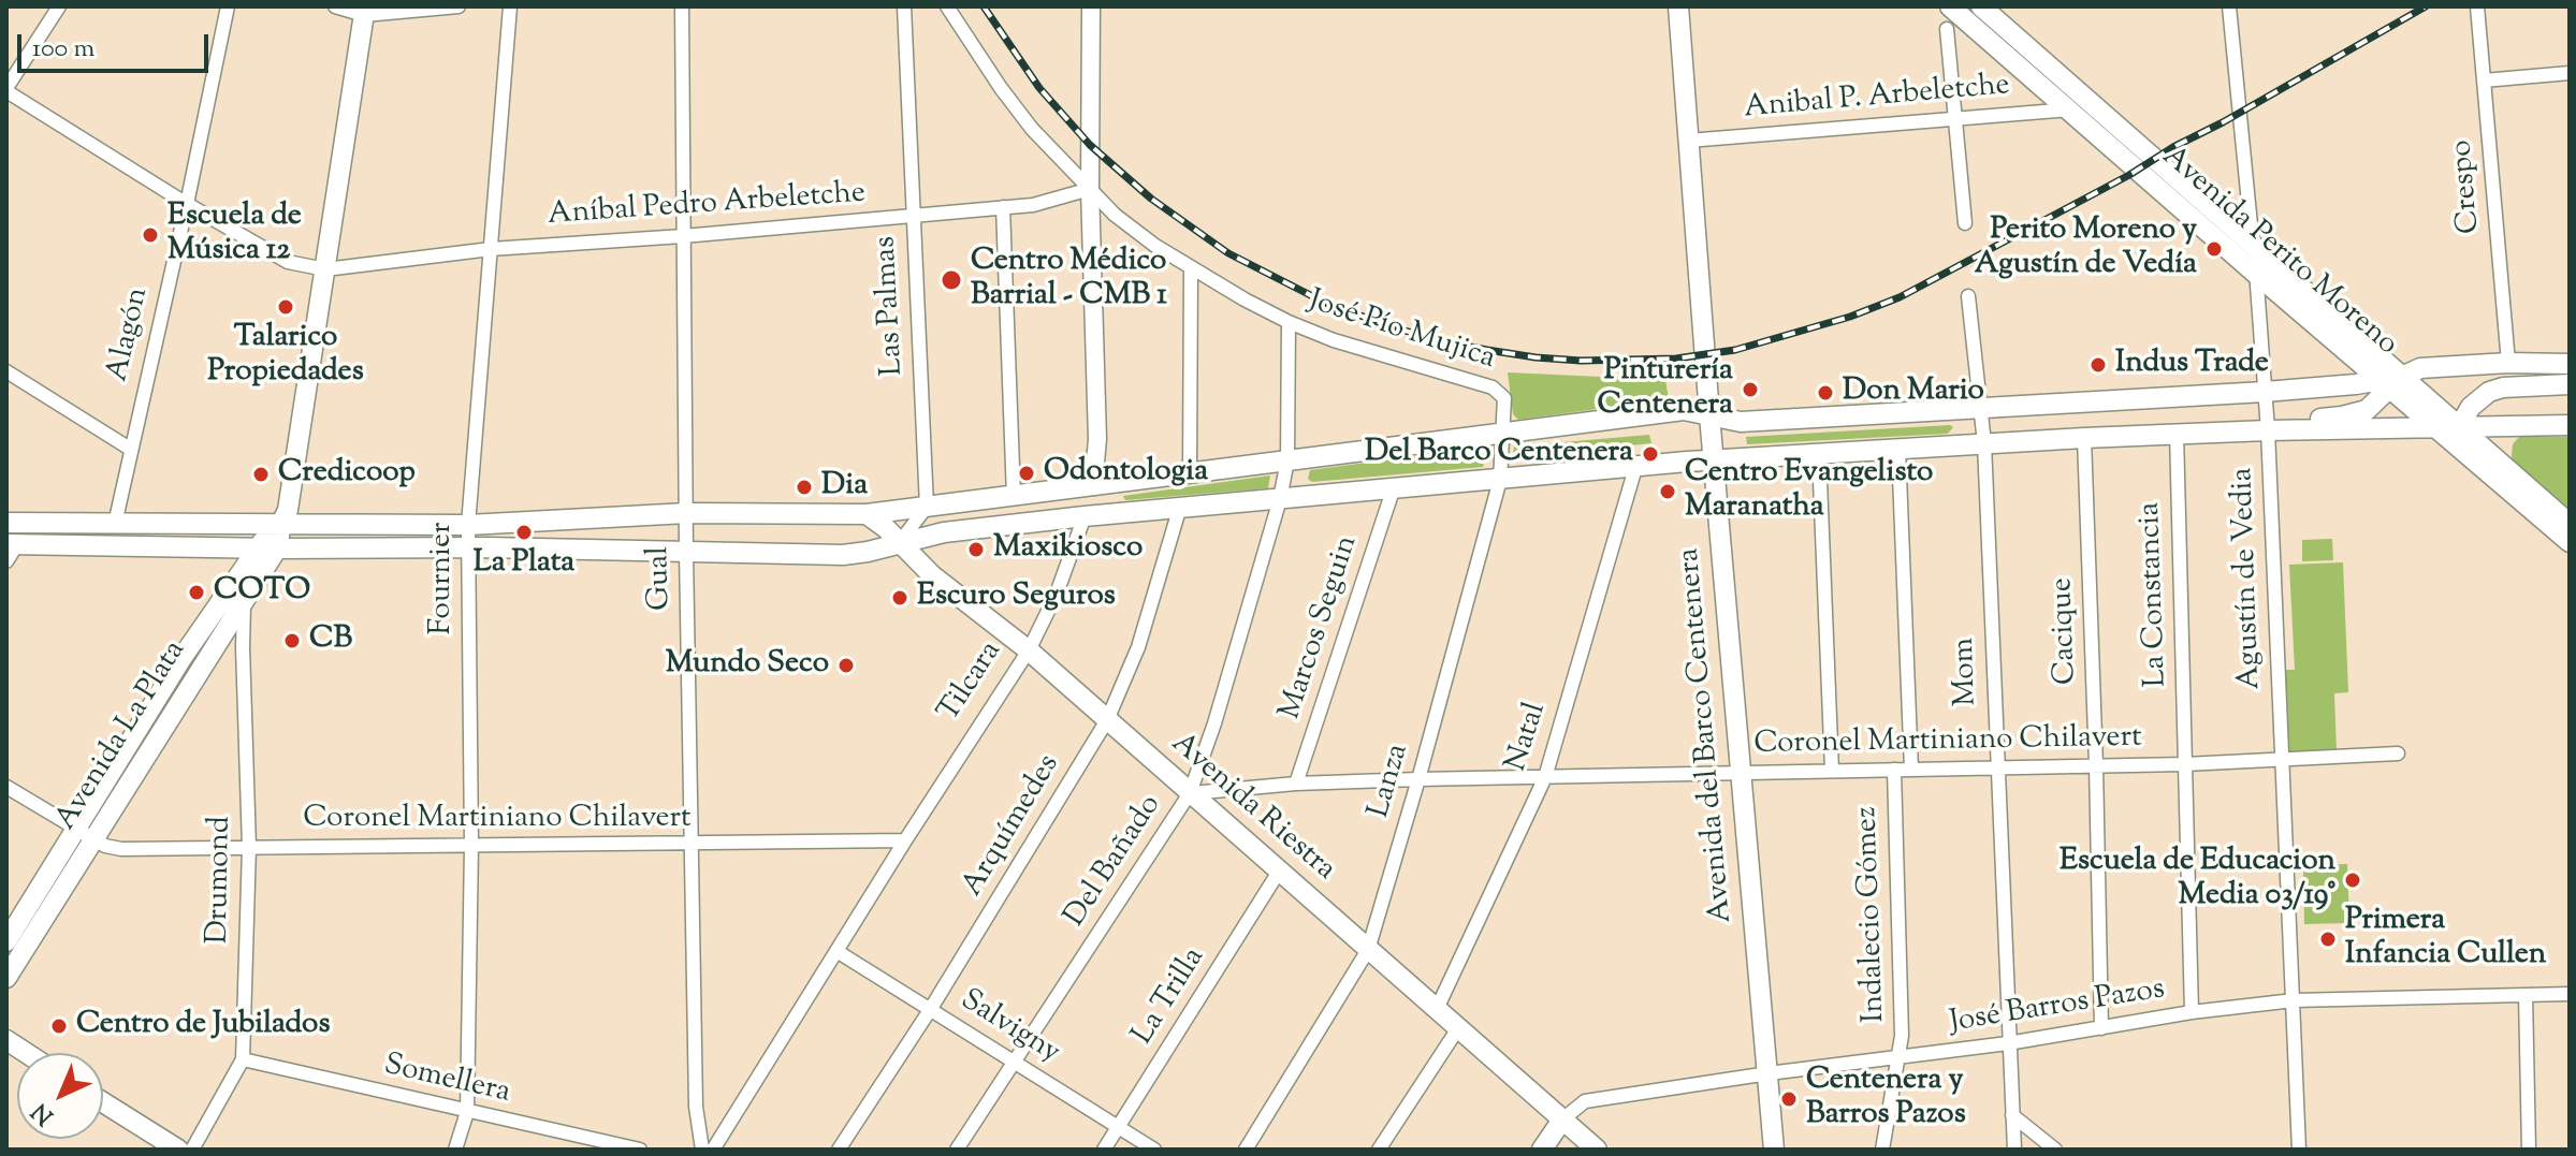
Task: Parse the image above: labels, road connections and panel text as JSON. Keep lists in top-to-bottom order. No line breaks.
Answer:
{"streets":{"main road":["Avenida Perito Moreno","Tilcara","Avenida del Barco Centenera","Avenida La Plata","Avenida Riestra"],"street":["Anibal P. Arbeletche","Crespo","Aníbal Pedro Arbeletche","Las Palmas","José Pío Mujica","Alagón","Fournier","Gual","Agustín de Vedia","La Constancia","Marcos Seguin","Cacique","Mom","Natal","Coronel Martiniano Chilavert","Lanza","Arquímedes","Del Bañado","Drumond","Indalecio Gómez","La Trilla","José Barros Pazos","Salvigny","Somellera"]},"crossings":[["Anibal P. Arbeletche","Avenida Perito Moreno"],["Anibal P. Arbeletche","Avenida del Barco Centenera"],["Aníbal Pedro Arbeletche","Las Palmas"],["Aníbal Pedro Arbeletche","José Pío Mujica"],["Aníbal Pedro Arbeletche","Fournier"],["Aníbal Pedro Arbeletche","Gual"],["Aníbal Pedro Arbeletche","Tilcara"],["Aníbal Pedro Arbeletche","Avenida La Plata"],["Avenida Perito Moreno","Agustín de Vedia"],["José Pío Mujica","Tilcara"],["José Pío Mujica","Lanza"],["José Pío Mujica","Del Bañado"],["Fournier","Coronel Martiniano Chilavert"],["Fournier","Somellera"],["Gual","Coronel Martiniano Chilavert"],["Agustín de Vedia","Coronel Martiniano Chilavert"],["Agustín de Vedia","José Barros Pazos"],["La Constancia","Coronel Martiniano Chilavert"],["La Constancia","José Barros Pazos"],["Marcos Seguin","Coronel Martiniano Chilavert"],["Cacique","Coronel Martiniano Chilavert"],["Cacique","José Barros Pazos"],["Mom","Coronel Martiniano Chilavert"],["Mom","José Barros Pazos"],["Tilcara","Coronel Martiniano Chilavert"],["Tilcara","Avenida Riestra"],["Tilcara","Salvigny"],["Avenida del Barco Centenera","Coronel Martiniano Chilavert"],["Avenida del Barco Centenera","José Barros Pazos"],["Avenida La Plata","Coronel Martiniano Chilavert"],["Avenida La Plata","Drumond"],["Natal","Coronel Martiniano Chilavert"],["Natal","Avenida Riestra"],["Coronel Martiniano Chilavert","Lanza"],["Coronel Martiniano Chilavert","Avenida Riestra"],["Coronel Martiniano Chilavert","Del Bañado"],["Coronel Martiniano Chilavert","Drumond"],["Coronel Martiniano Chilavert","Indalecio Gómez"],["Lanza","Avenida Riestra"],["Avenida Riestra","Arquímedes"],["Avenida Riestra","Del Bañado"],["Avenida Riestra","La Trilla"],["Avenida Riestra","José Barros Pazos"],["Arquímedes","Salvigny"],["Del Bañado","Salvigny"],["Drumond","Somellera"],["Indalecio Gómez","José Barros Pazos"],["La Trilla","Salvigny"]],"places":["Escuela de Música 12","Perito Moreno y Agustín de Vedía","Centro Médico Barrial - CMB 1","Talarico Propiedades","Indus Trade","Pinturería Centenera","Don Mario","Del Barco Centenera","Odontologia","Credicoop","Dia","Centro Evangelisto Maranatha","La Plata","Maxikiosco","COTO","Escuro Seguros","CB","Mundo Seco","Escuela de Educacion Media 03/19°","Primera Infancia Cullen","Centro de Jubilados","Centenera y Barros Pazos"],"scale_bar":"100 m","north":"bottom left"}
